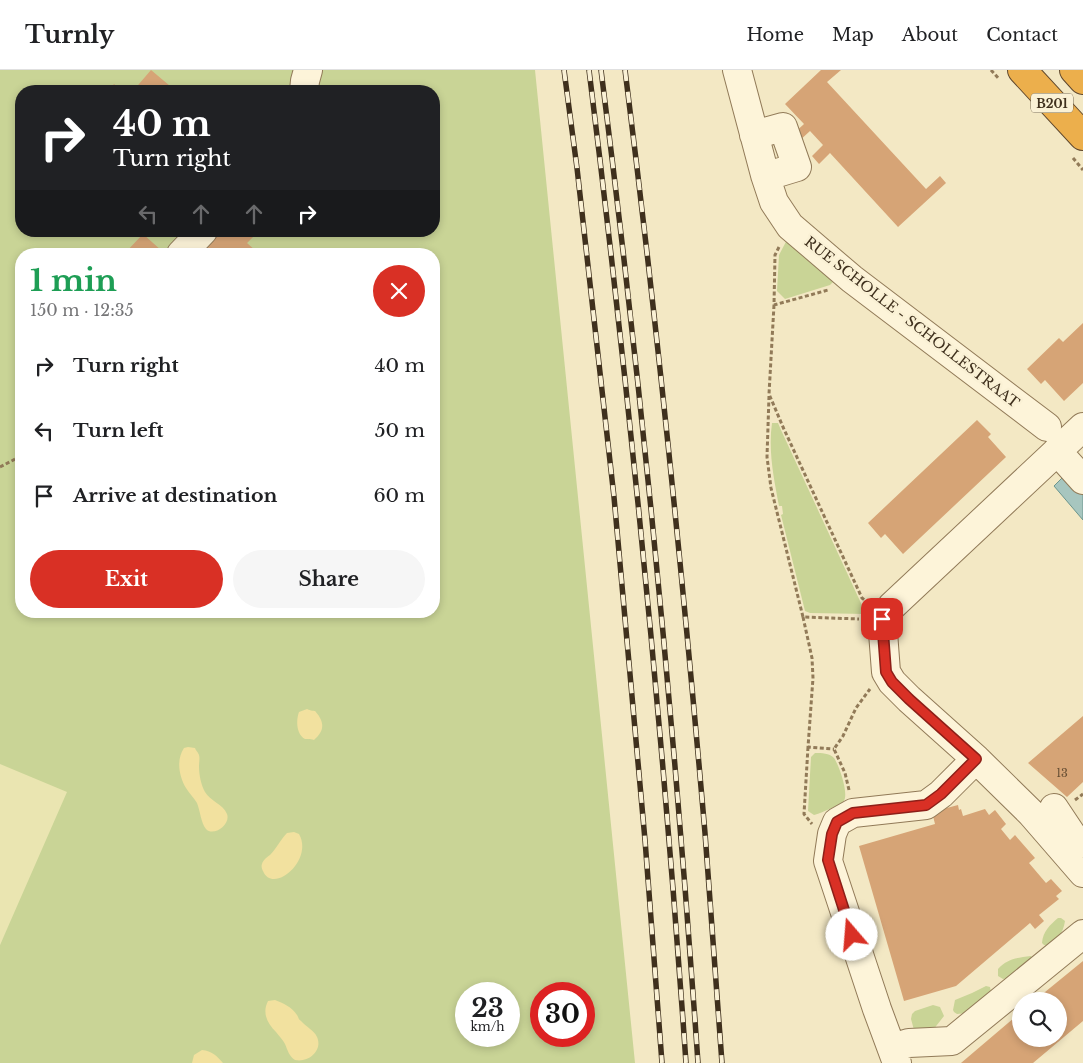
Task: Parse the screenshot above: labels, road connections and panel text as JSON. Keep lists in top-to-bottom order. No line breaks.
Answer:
{"streets":{"highway":["B201"],"street":["RUE SCHOLLE - SCHOLLESTRAAT"]},"house_numbers":["13"],"page":{"header":"Turnly","nav":["Home","Map","About","Contact"],"turn":["40 m","Turn right"],"heading":["1 min","150 m · 12:35"],"list":[{"name":"Turn right","value":"40 m"},{"name":"Turn left","value":"50 m"},{"name":"Arrive at destination","value":"60 m"}],"buttons":["Exit","Share"],"speed":"23 km/h","limit":"30"}}
